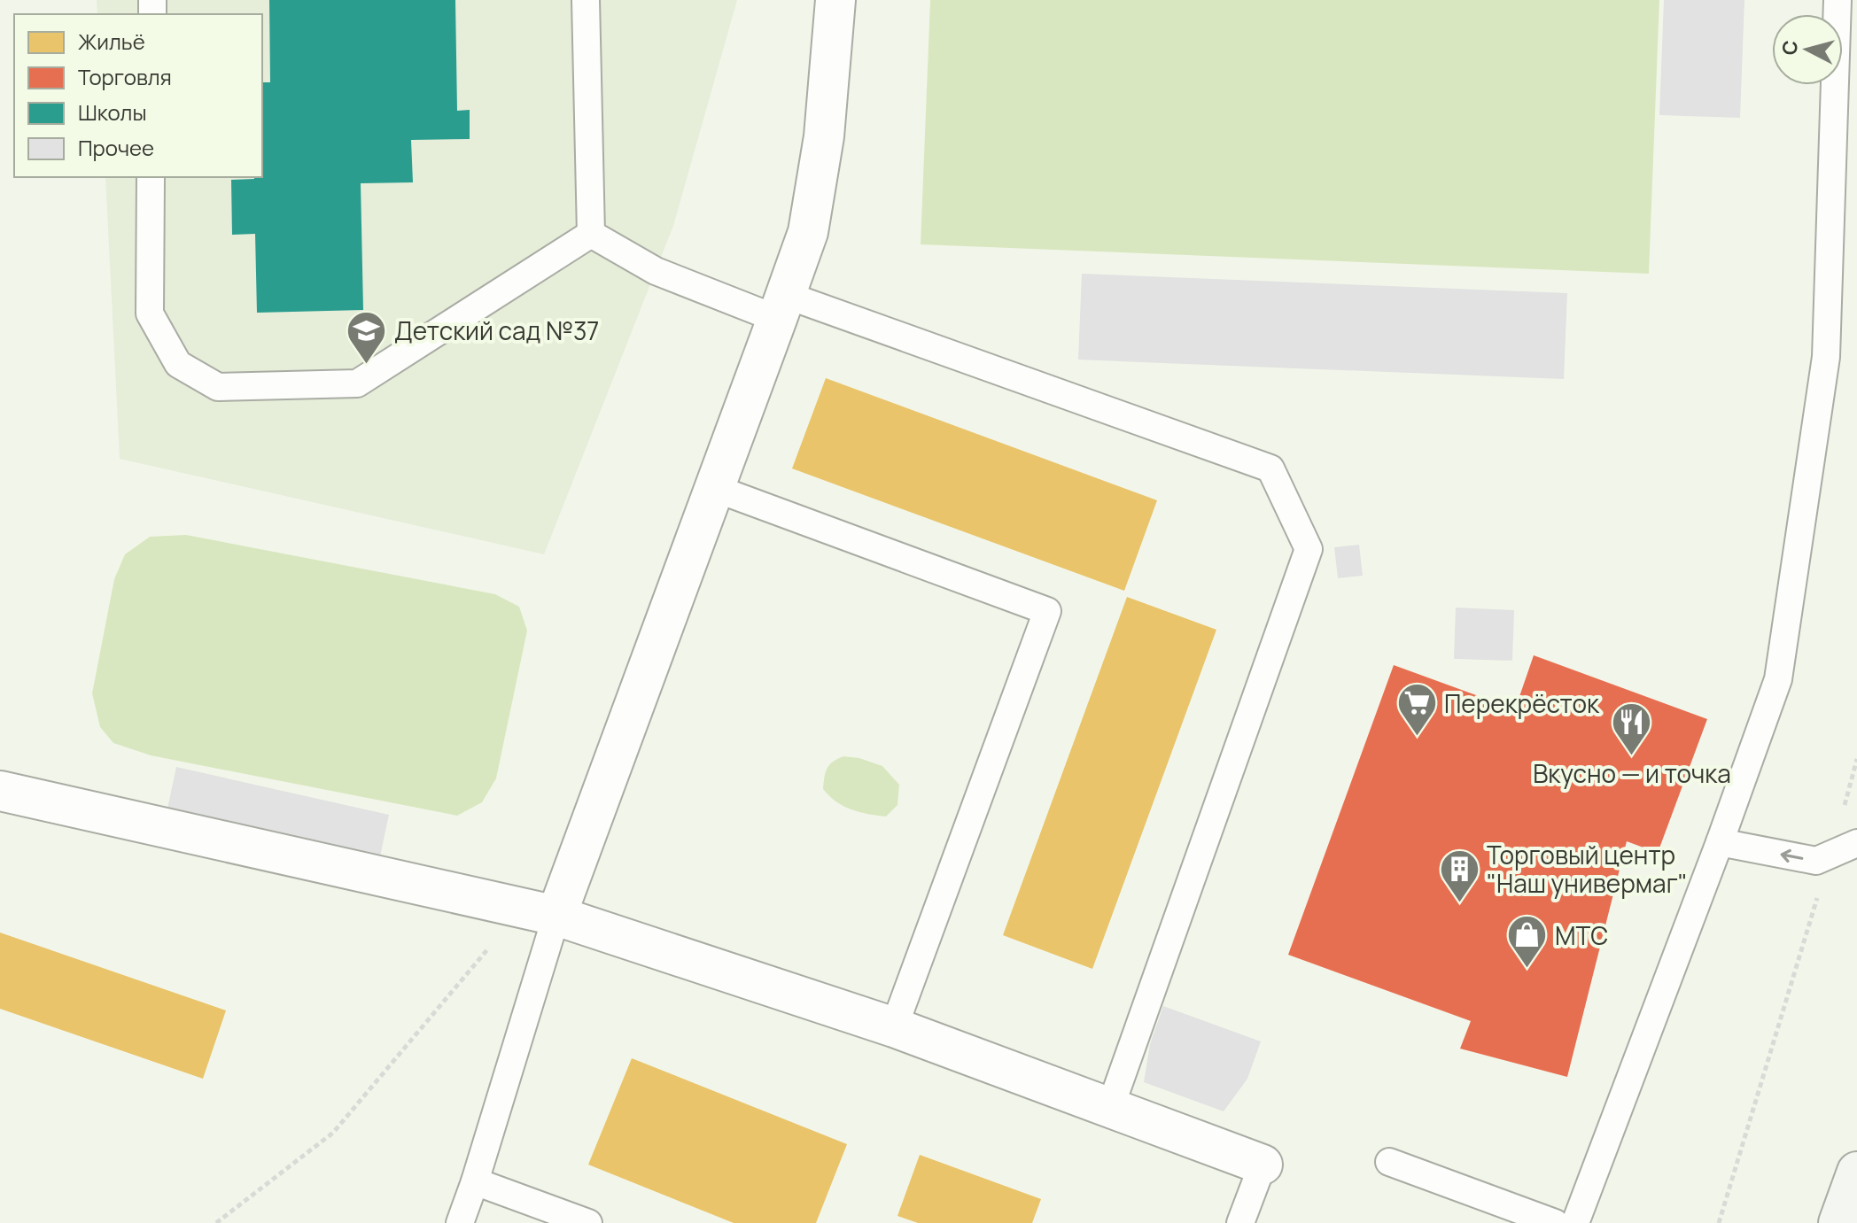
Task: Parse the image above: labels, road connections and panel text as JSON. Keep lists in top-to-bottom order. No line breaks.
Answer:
{"places":{"school or university":["Детский сад №37"],"supermarket":["Перекрёсток"],"restaurant":["Вкусно — и точка"],"building":["Торговый центр \"Наш универмаг\""],"shop":["МТС"]},"legend":["Жильё","Торговля","Школы","Прочее"],"north":"left"}
